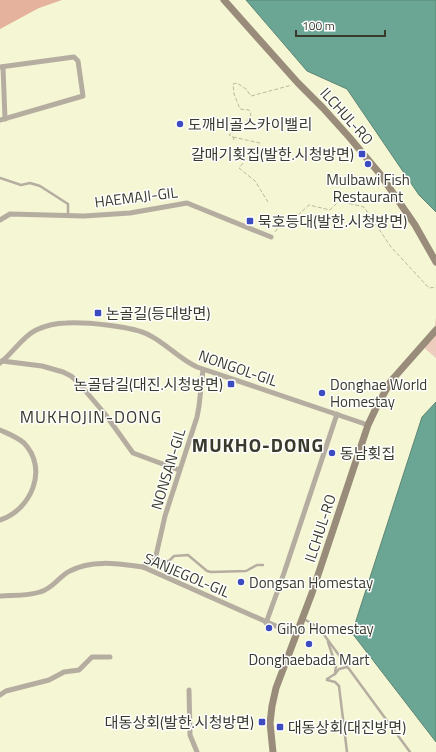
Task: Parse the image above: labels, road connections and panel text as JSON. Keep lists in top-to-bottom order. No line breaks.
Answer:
{"streets":{"street":["ILCHUL-RO","HAEMAJI-GIL","NONGOL-GIL","NONSAN-GIL","SANJEGOL-GIL"]},"crossings":[["ILCHUL-RO","NONGOL-GIL"],["ILCHUL-RO","SANJEGOL-GIL"],["NONGOL-GIL","NONSAN-GIL"]],"districts":["MUKHOJIN-DONG","MUKHO-DONG"],"places":{"other":["도깨비골스카이밸리","Mulbawi Fish Restaurant","Donghae World Homestay","동남횟집","Dongsan Homestay","Giho Homestay","Donghaebada Mart"],"transit":["갈매기횟집(발한.시청방면)","묵호등대(발한.시청방면)","논골길(등대방면)","논골담길(대진.시청방면)","대동상회(발한.시청방면)","대동상회(대진방면)"]},"scale_bar":"100 m"}
